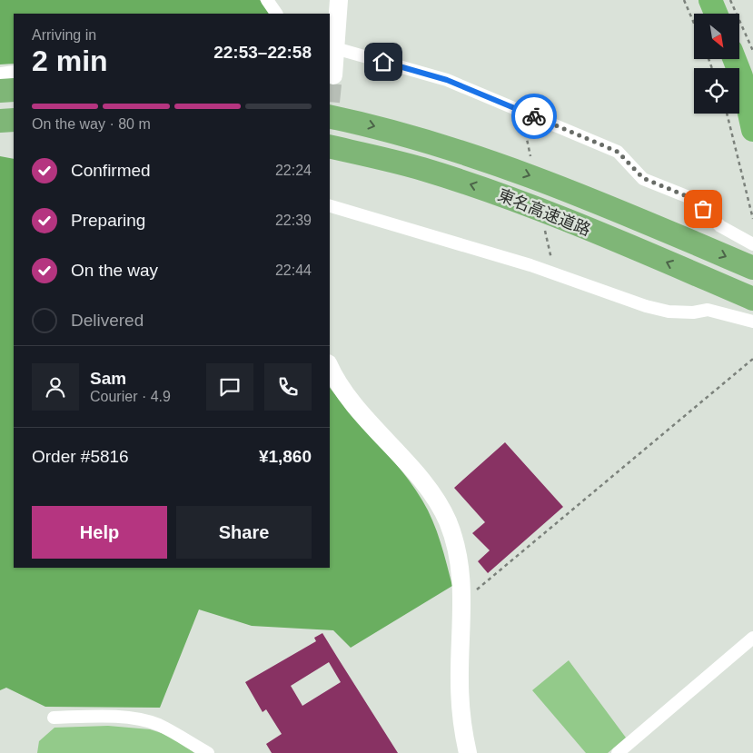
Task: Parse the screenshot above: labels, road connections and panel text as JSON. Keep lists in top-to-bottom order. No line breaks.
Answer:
{"streets":{"highway":["東名高速道路"]},"north":"bottom right","page":{"heading":["2 min","Arriving in","22:53–22:58"],"panel":["Sam","Courier · 4.9","Order #5816","¥1,860"],"bar":"On the way · 80 m","list":[["Confirmed","22:24"],["Preparing","22:39"],["On the way","22:44"],"Delivered"],"buttons":["Help","Share"]}}
